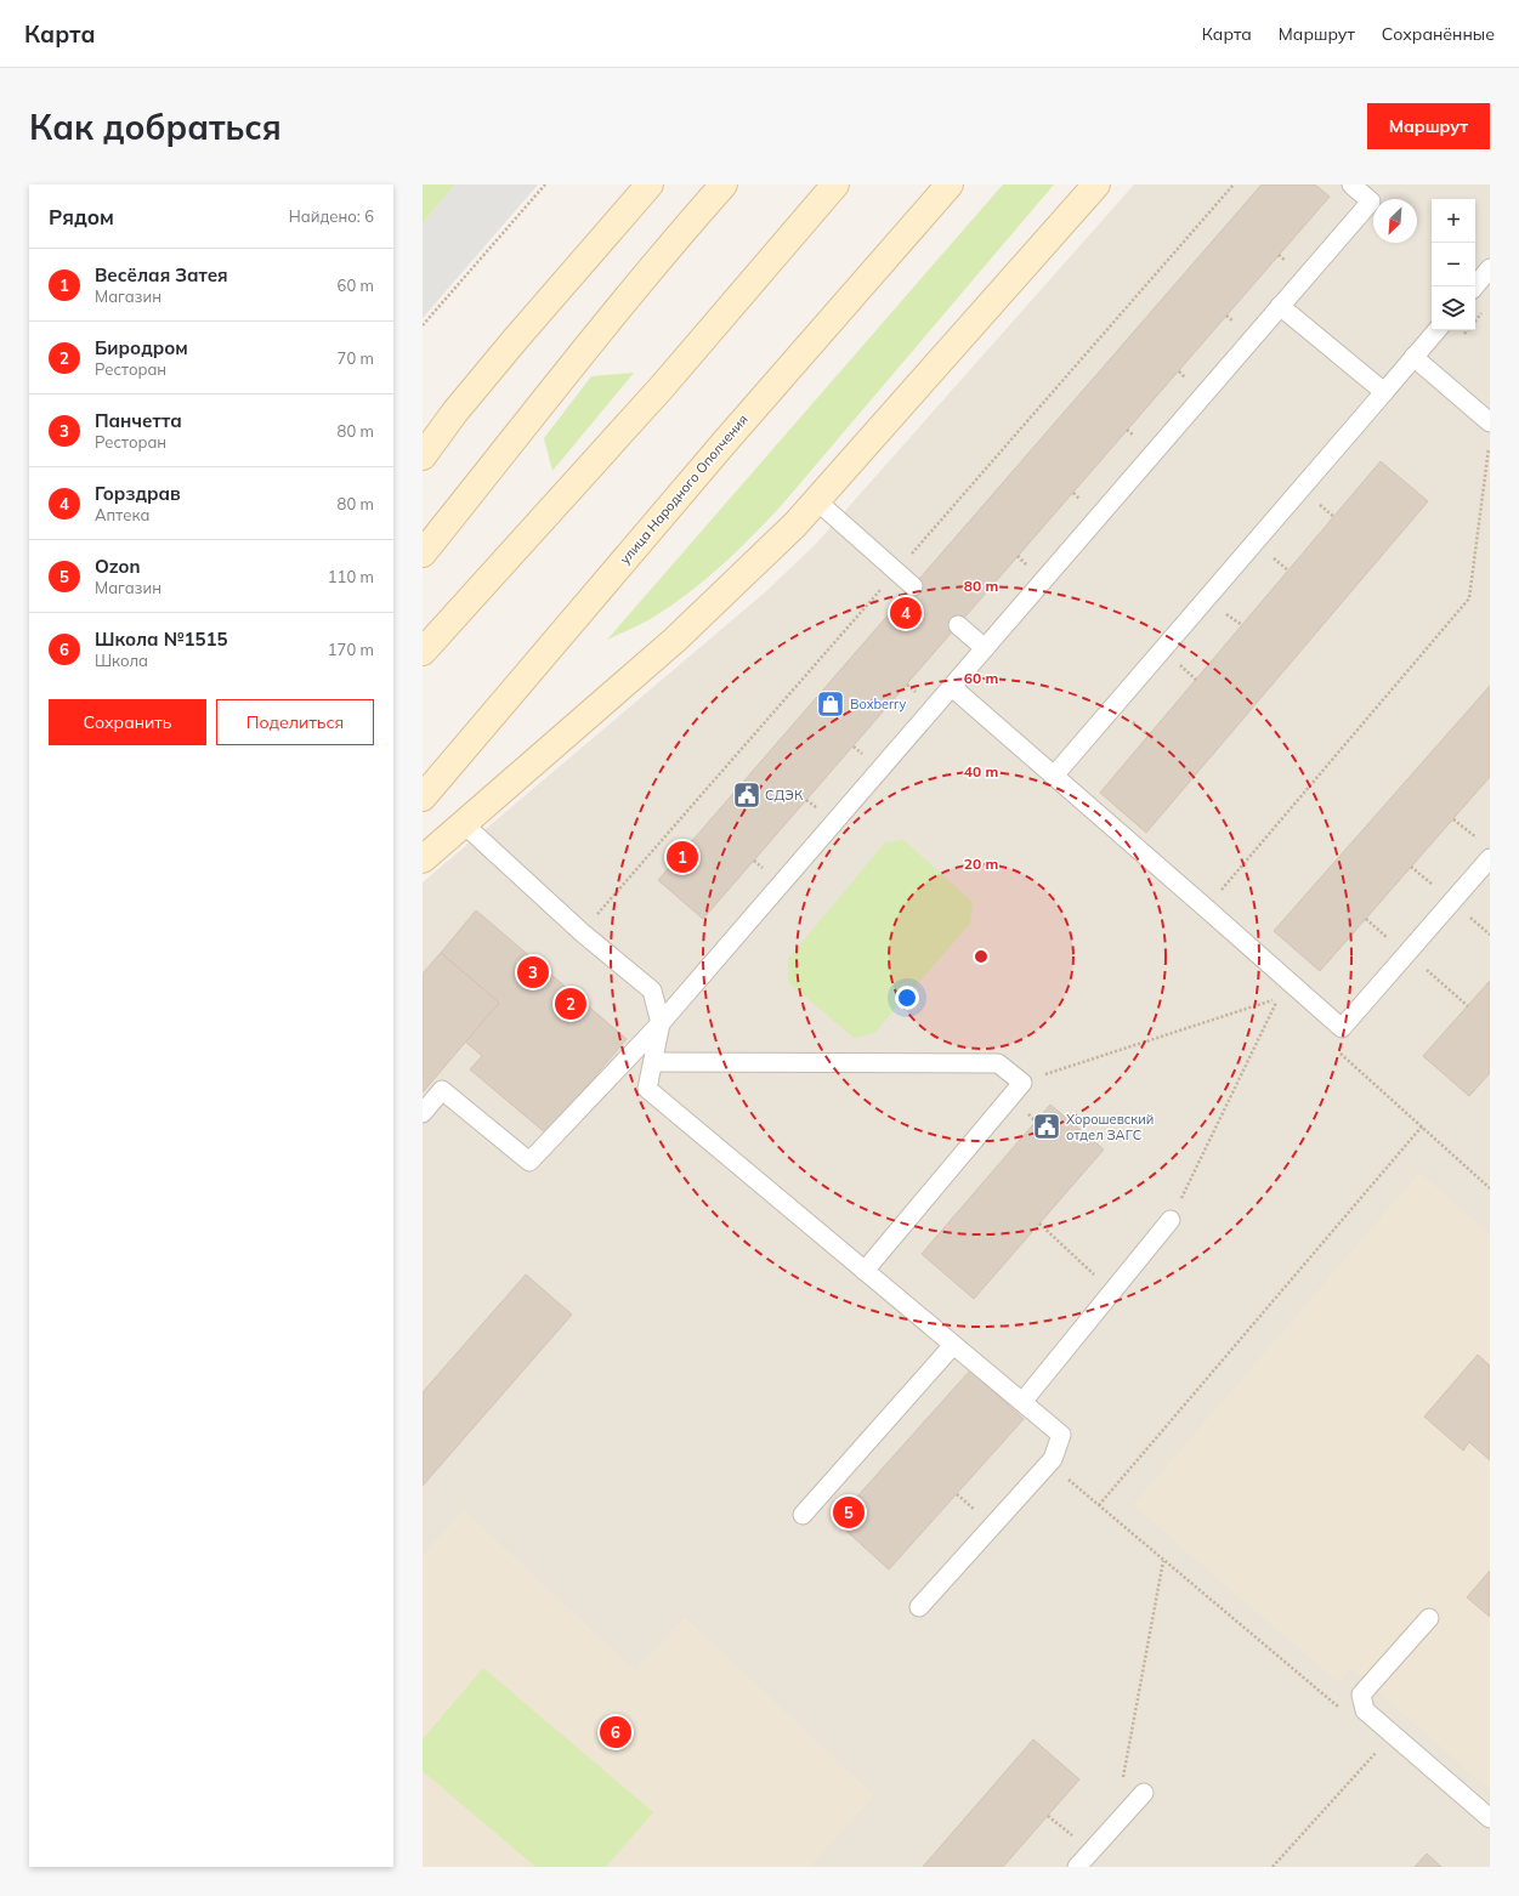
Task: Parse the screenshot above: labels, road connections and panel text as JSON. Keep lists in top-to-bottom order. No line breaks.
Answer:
{"streets":{"main road":["улица Народного Ополчения"]},"places":{"shop":["Boxberry"],"public building":["СДЭК","Хорошевский отдел ЗАГС"]},"north":"bottom left","page":{"header":"Карта","nav":["Карта","Маршрут","Сохранённые"],"buttons":["Маршрут",["Сохранить","Поделиться"]],"title":"Как добраться","heading":["Рядом","Найдено: 6"],"map_buttons":["+","−"],"list":[{"mark":"1","name":"Весёлая Затея","note":"Магазин","value":"60 m"},{"mark":"2","name":"Биродром","note":"Ресторан","value":"70 m"},{"mark":"3","name":"Панчетта","note":"Ресторан","value":"80 m"},{"mark":"4","name":"Горздрав","note":"Аптека","value":"80 m"},{"mark":"5","name":"Ozon","note":"Магазин","value":"110 m"},{"mark":"6","name":"Школа №1515","note":"Школа","value":"170 m"}],"pins":["4","1","3","2","5","6"]},"rings":["80 m","60 m","40 m","20 m"]}
